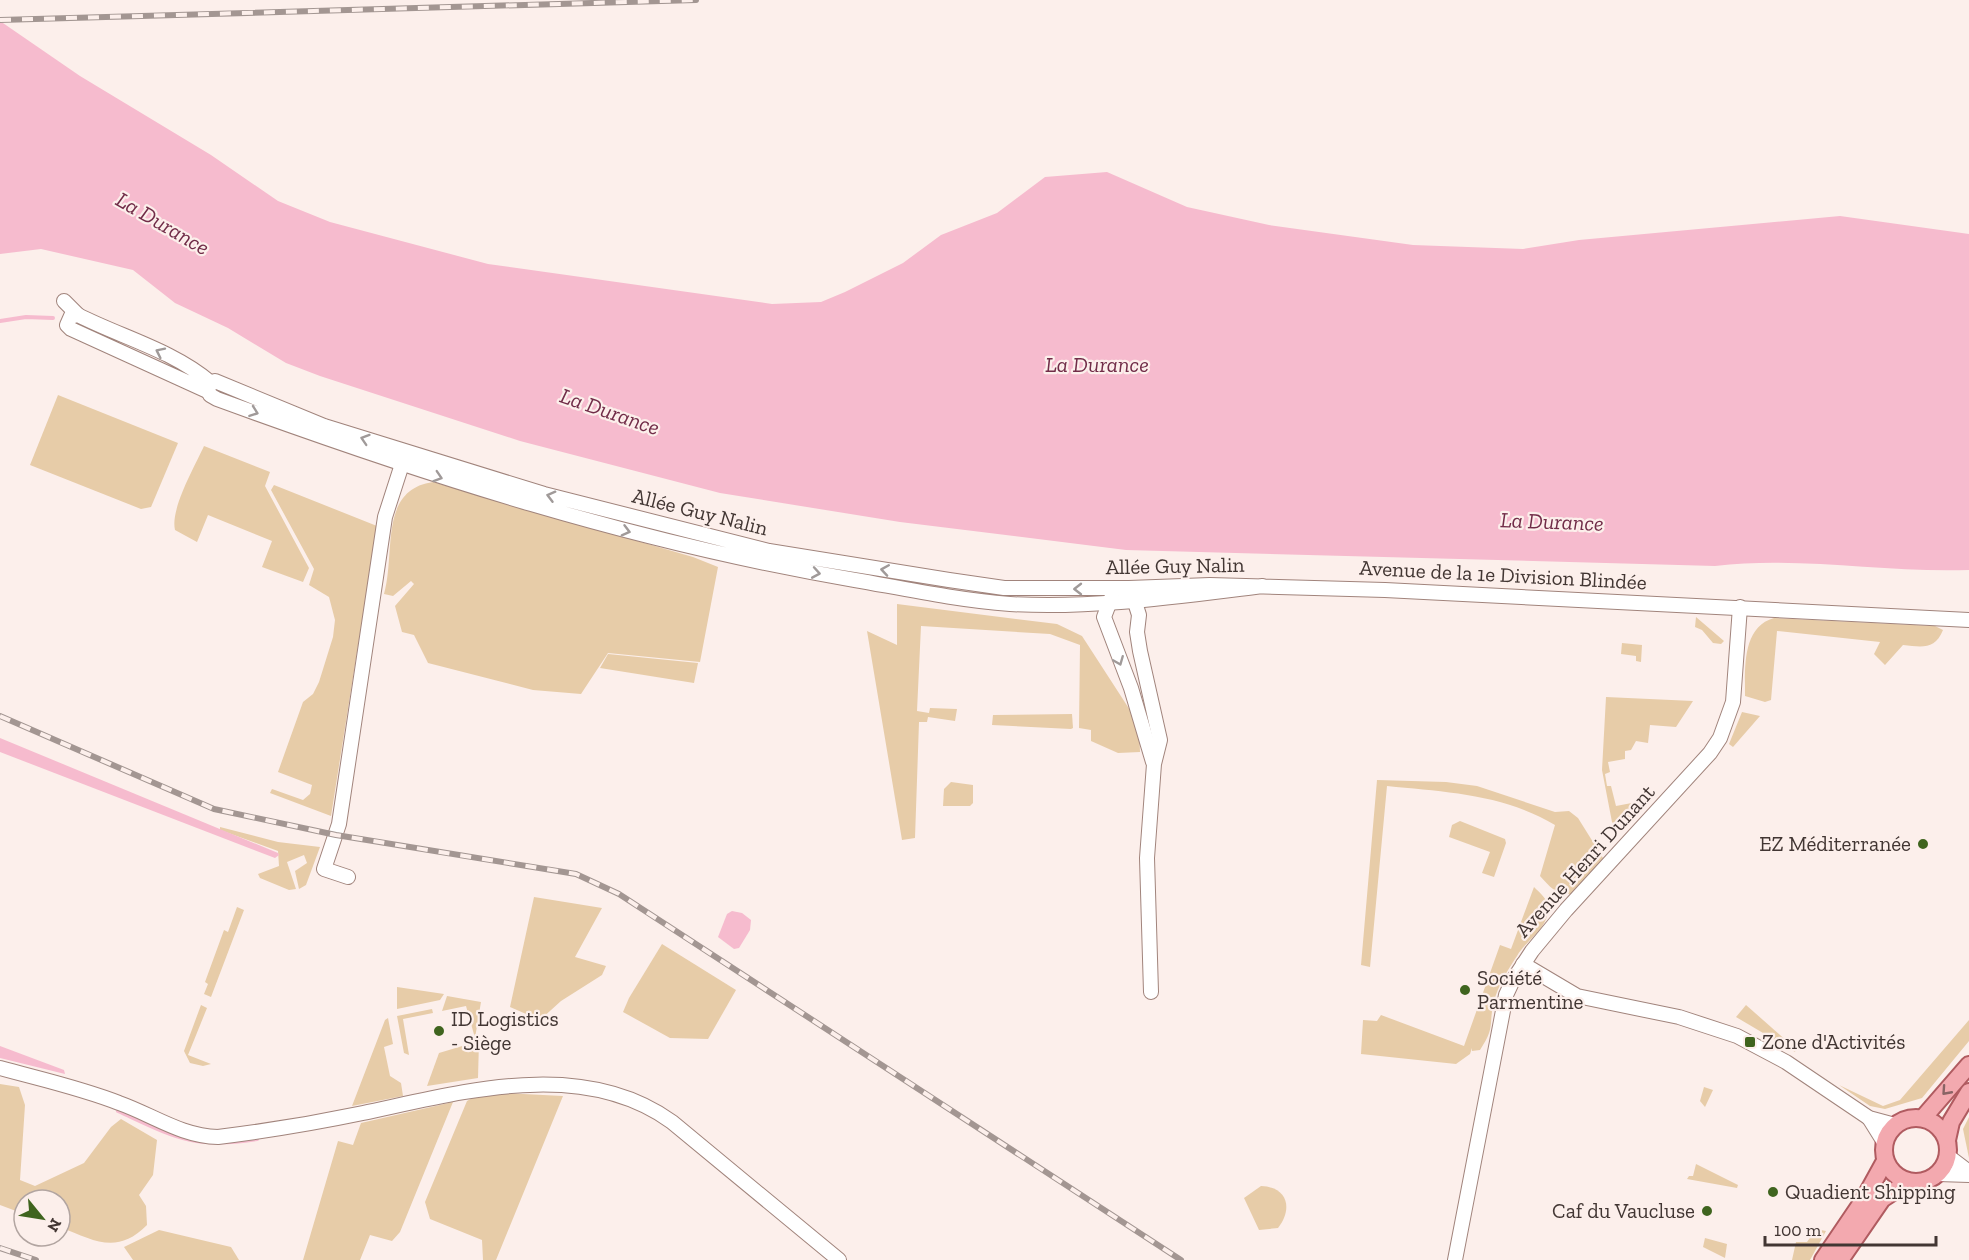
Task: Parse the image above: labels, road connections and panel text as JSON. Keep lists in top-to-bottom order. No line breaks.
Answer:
{"streets":{"street":["Allée Guy Nalin","Avenue de la 1e Division Blindée","Avenue Henri Dunant"]},"crossings":[["Allée Guy Nalin","Avenue de la 1e Division Blindée"],["Avenue de la 1e Division Blindée","Avenue Henri Dunant"]],"water":["La Durance"],"places":{"other":["EZ Méditerranée","Société Parmentine","ID Logistics - Siège","Quadient Shipping","Caf du Vaucluse"],"transit":["Zone d'Activités"]},"scale_bar":"100 m","north":"bottom right"}
